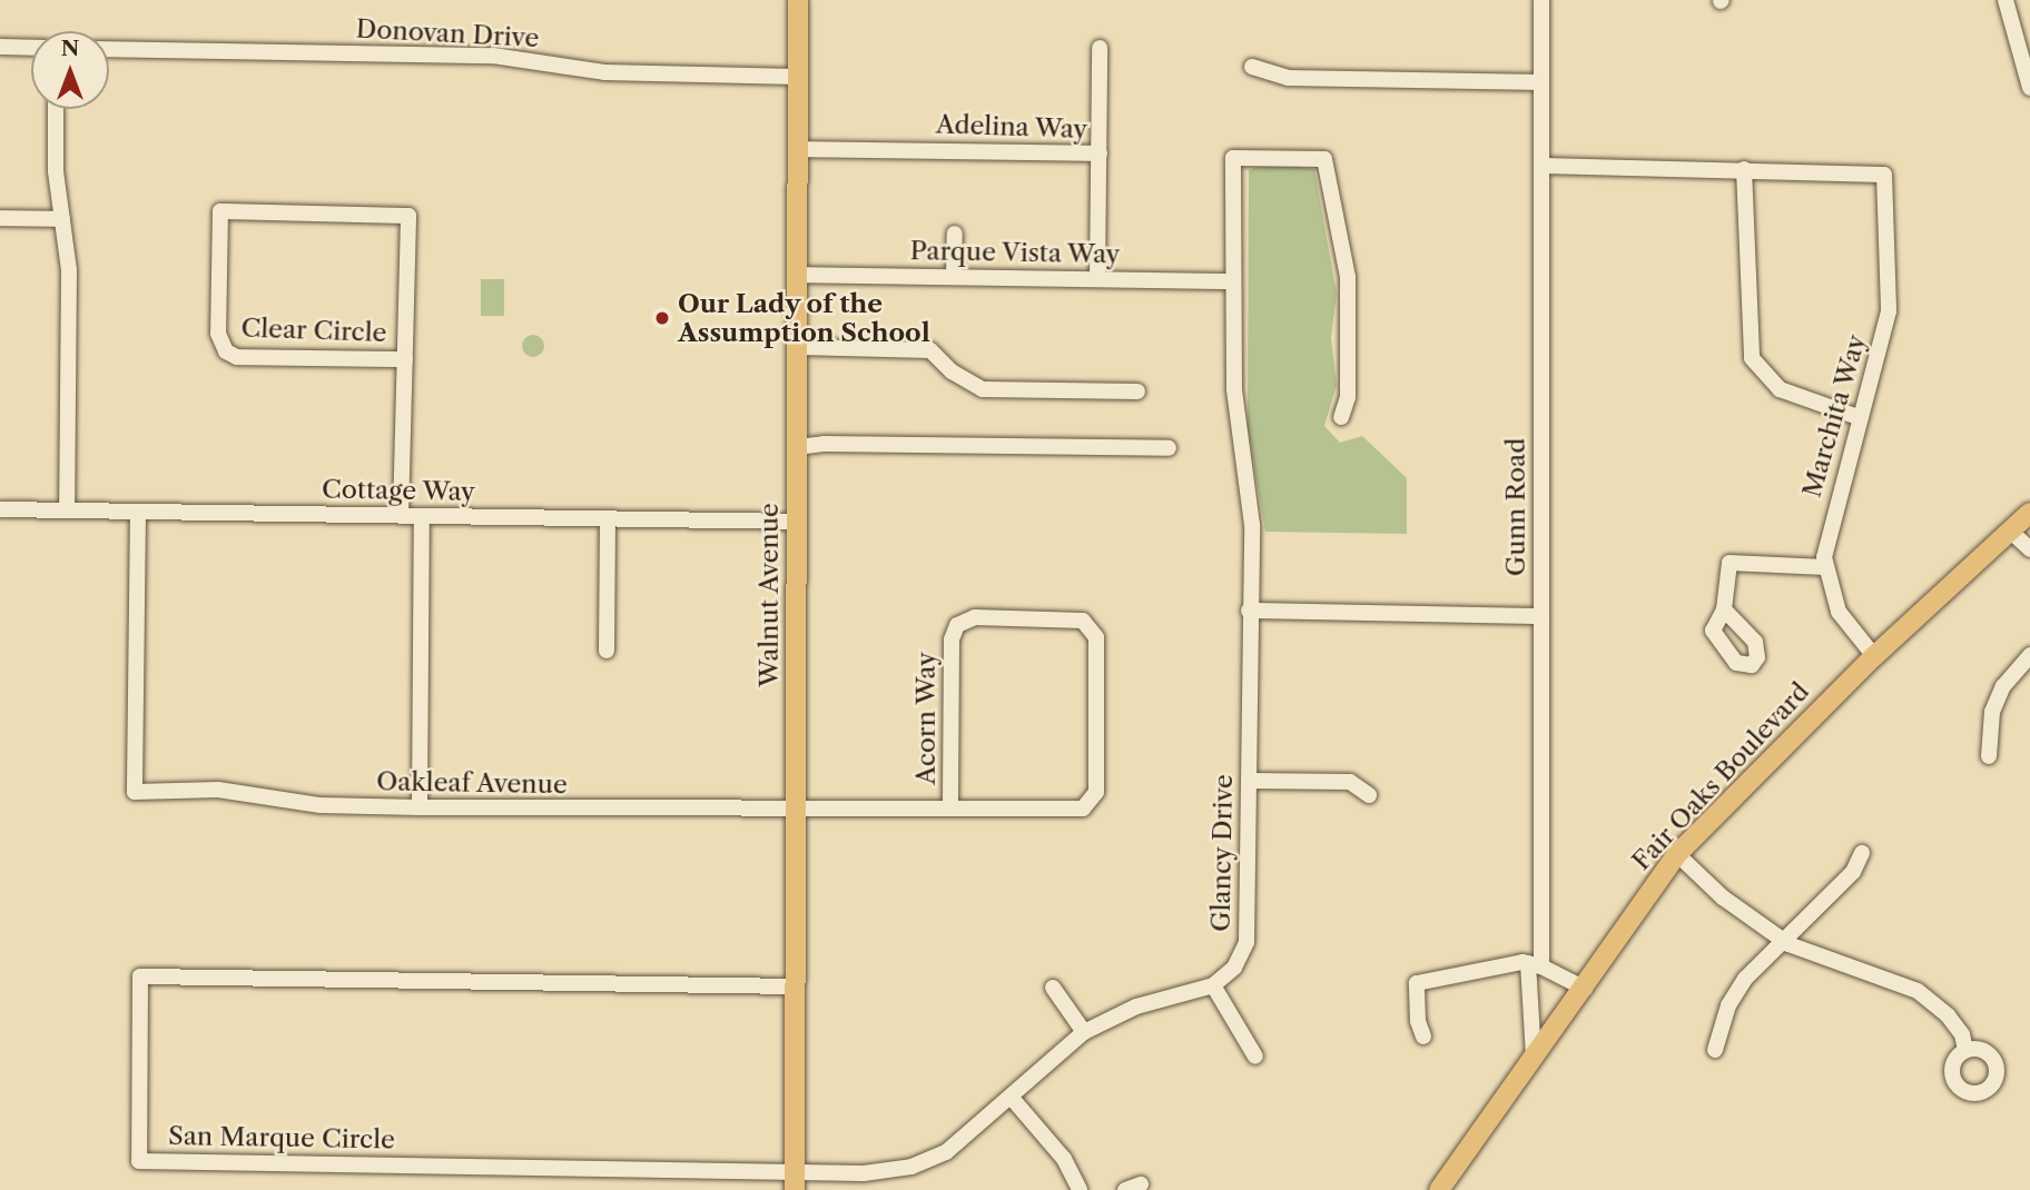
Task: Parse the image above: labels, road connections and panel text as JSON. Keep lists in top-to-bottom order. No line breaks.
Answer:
{"streets":{"main road":["Walnut Avenue","Fair Oaks Boulevard"],"street":["Donovan Drive","Adelina Way","Parque Vista Way","Clear Circle","Marchita Way","Cottage Way","Gunn Road","Acorn Way","Oakleaf Avenue","Glancy Drive","San Marque Circle"]},"crossings":[["Donovan Drive","Walnut Avenue"],["Adelina Way","Parque Vista Way"],["Adelina Way","Walnut Avenue"],["Parque Vista Way","Walnut Avenue"],["Parque Vista Way","Glancy Drive"],["Marchita Way","Fair Oaks Boulevard"],["Cottage Way","Walnut Avenue"],["Cottage Way","Oakleaf Avenue"],["Gunn Road","Fair Oaks Boulevard"],["Walnut Avenue","Oakleaf Avenue"],["Walnut Avenue","San Marque Circle"],["Acorn Way","Oakleaf Avenue"]],"places":["Our Lady of the Assumption School"],"north":"top"}
